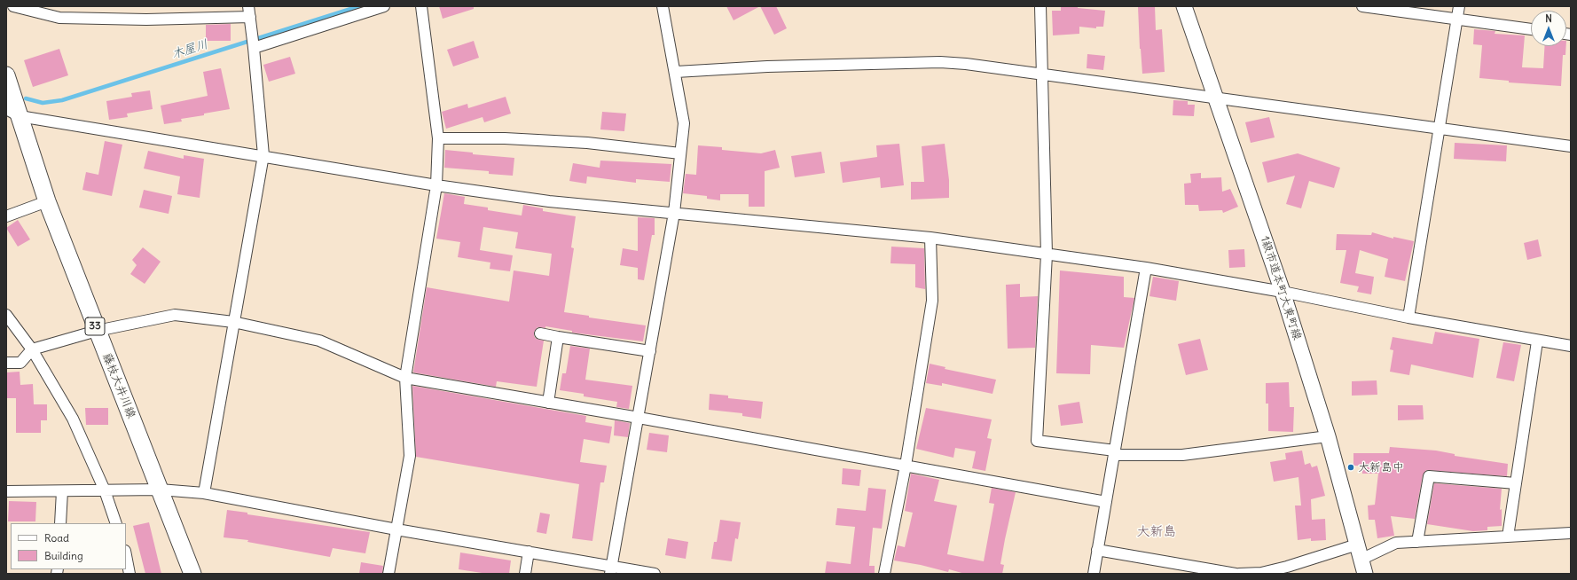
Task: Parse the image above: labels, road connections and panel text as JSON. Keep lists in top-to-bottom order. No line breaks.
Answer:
{"streets":{"main road":["33","藤枝大井川線"],"street":["1級市道本町大東町線"]},"districts":["大新島"],"water":["木屋川"],"places":["大新島中"],"legend":["Road","Building"],"north":"top"}
